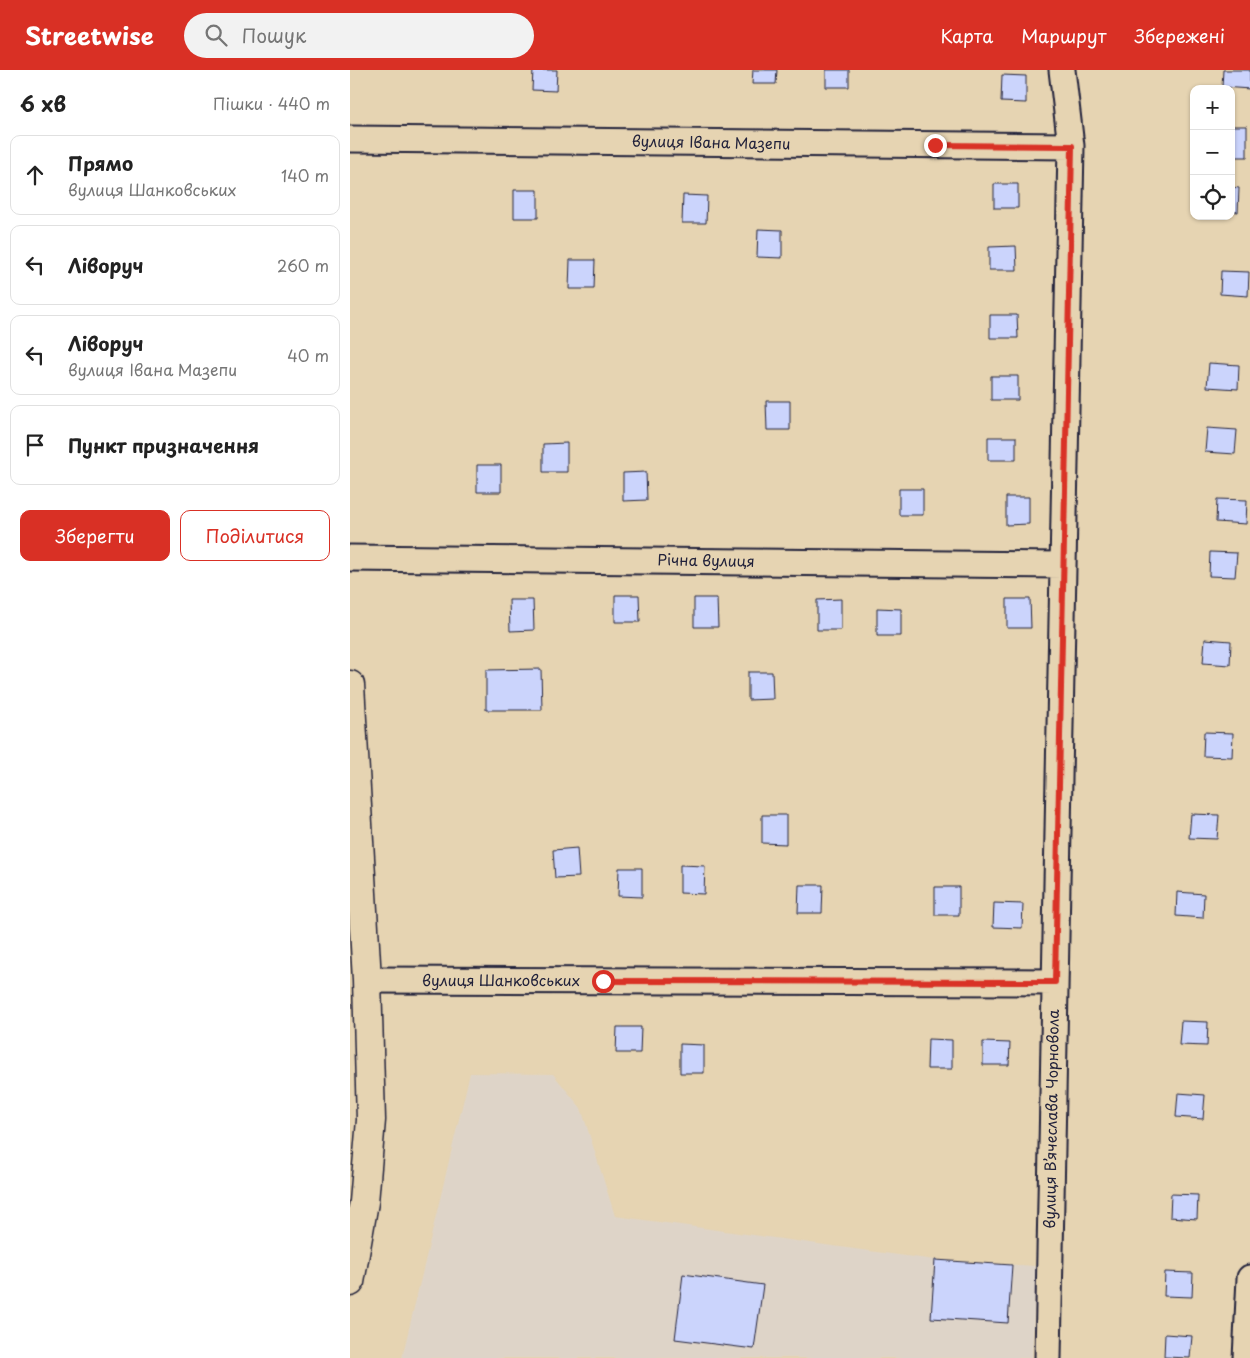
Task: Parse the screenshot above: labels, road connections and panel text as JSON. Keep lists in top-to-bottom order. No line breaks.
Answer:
{"streets":{"street":["вулиця Івана Мазепи","Річна вулиця","вулиця Шанковських","вулиця Вʼячеслава Чорновола"]},"crossings":[["вулиця Івана Мазепи","вулиця Вʼячеслава Чорновола"],["Річна вулиця","вулиця Вʼячеслава Чорновола"],["вулиця Шанковських","вулиця Вʼячеслава Чорновола"]],"page":{"header":"Streetwise","search":"Пошук","nav":["Карта","Маршрут","Збережені"],"heading":["6 хв","Пішки · 440 m"],"map_buttons":["+","−"],"list":[["Прямо","вулиця Шанковських","140 m"],["Ліворуч","260 m"],["Ліворуч","вулиця Івана Мазепи","40 m"],"Пункт призначення"],"buttons":["Зберегти","Поділитися"]}}
